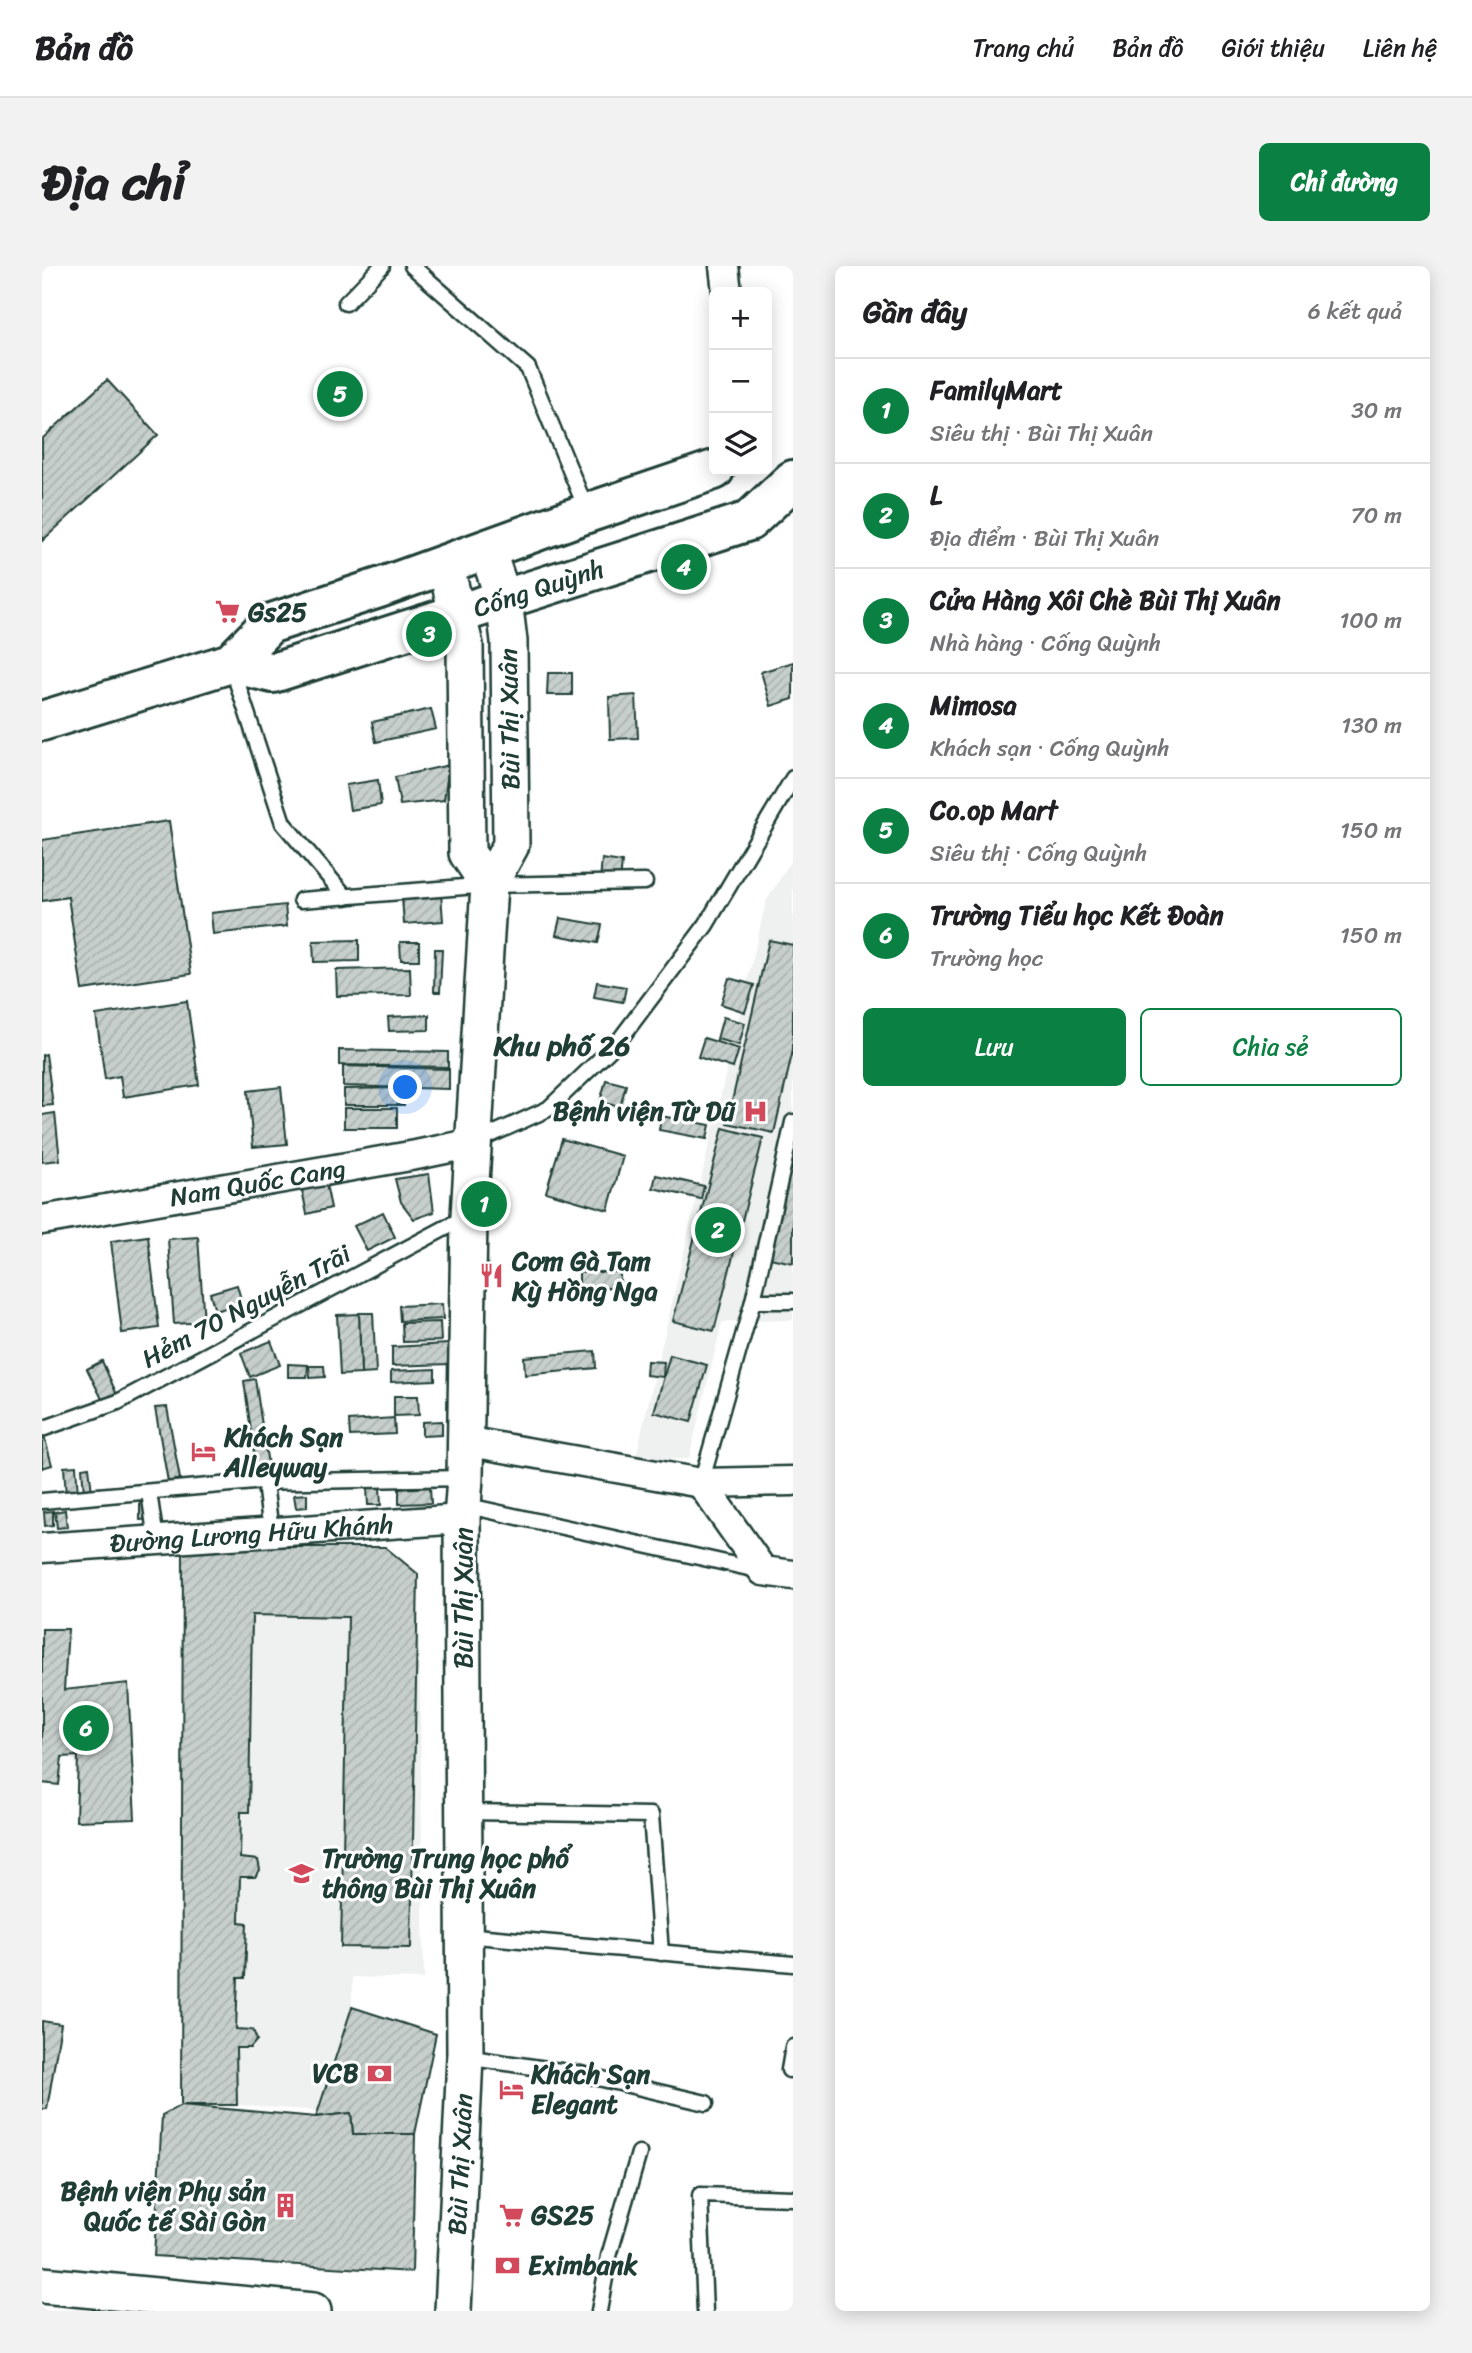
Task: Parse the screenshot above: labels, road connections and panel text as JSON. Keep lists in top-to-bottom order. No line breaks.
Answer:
{"streets":{"main road":["Cống Quỳnh"],"street":["Bùi Thị Xuân","Nam Quốc Cang","Đường Lương Hữu Khánh"],"lane":["Hẻm 70 Nguyễn Trãi"]},"crossings":[["Cống Quỳnh","Bùi Thị Xuân"],["Bùi Thị Xuân","Nam Quốc Cang"],["Bùi Thị Xuân","Hẻm 70 Nguyễn Trãi"],["Bùi Thị Xuân","Đường Lương Hữu Khánh"]],"districts":["Khu phố 26"],"places":{"supermarket":["Gs25","GS25"],"hospital":["Bệnh viện Từ Dũ"],"restaurant":["Cơm Gà Tam Kỳ Hồng Nga"],"hotel":["Khách Sạn Alleyway","Khách Sạn Elegant"],"school or university":["Trường Trung học phổ thông Bùi Thị Xuân"],"bank":["VCB","Eximbank"],"building":["Bệnh viện Phụ sản Quốc tế Sài Gòn"]},"page":{"header":"Bản đồ","nav":["Trang chủ","Bản đồ","Giới thiệu","Liên hệ"],"title":"Địa chỉ","buttons":["Chỉ đường",["Lưu","Chia sẻ"]],"heading":["Gần đây","6 kết quả"],"map_buttons":["+","−"],"list":[{"mark":"1","name":"FamilyMart","note":"Siêu thị · Bùi Thị Xuân","value":"30 m"},{"mark":"2","name":"L","note":"Địa điểm · Bùi Thị Xuân","value":"70 m"},{"mark":"3","name":"Cửa Hàng Xôi Chè Bùi Thị Xuân","note":"Nhà hàng · Cống Quỳnh","value":"100 m"},{"mark":"4","name":"Mimosa","note":"Khách sạn · Cống Quỳnh","value":"130 m"},{"mark":"5","name":"Co.op Mart","note":"Siêu thị · Cống Quỳnh","value":"150 m"},{"mark":"6","name":"Trường Tiểu học Kết Đoàn","note":"Trường học","value":"150 m"}],"pins":["5","4","3","1","2","6"]}}
